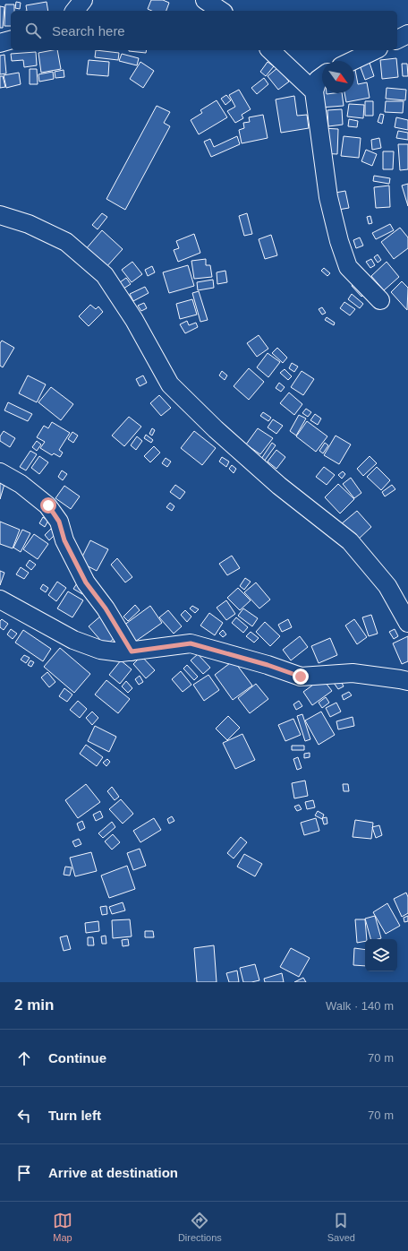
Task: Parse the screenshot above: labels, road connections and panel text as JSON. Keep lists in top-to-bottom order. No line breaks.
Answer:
{"north":"bottom right","page":{"search":"Search here","heading":["2 min","Walk · 140 m"],"list":[["Continue","70 m"],["Turn left","70 m"],"Arrive at destination"],"nav":["Map","Directions","Saved"]}}
